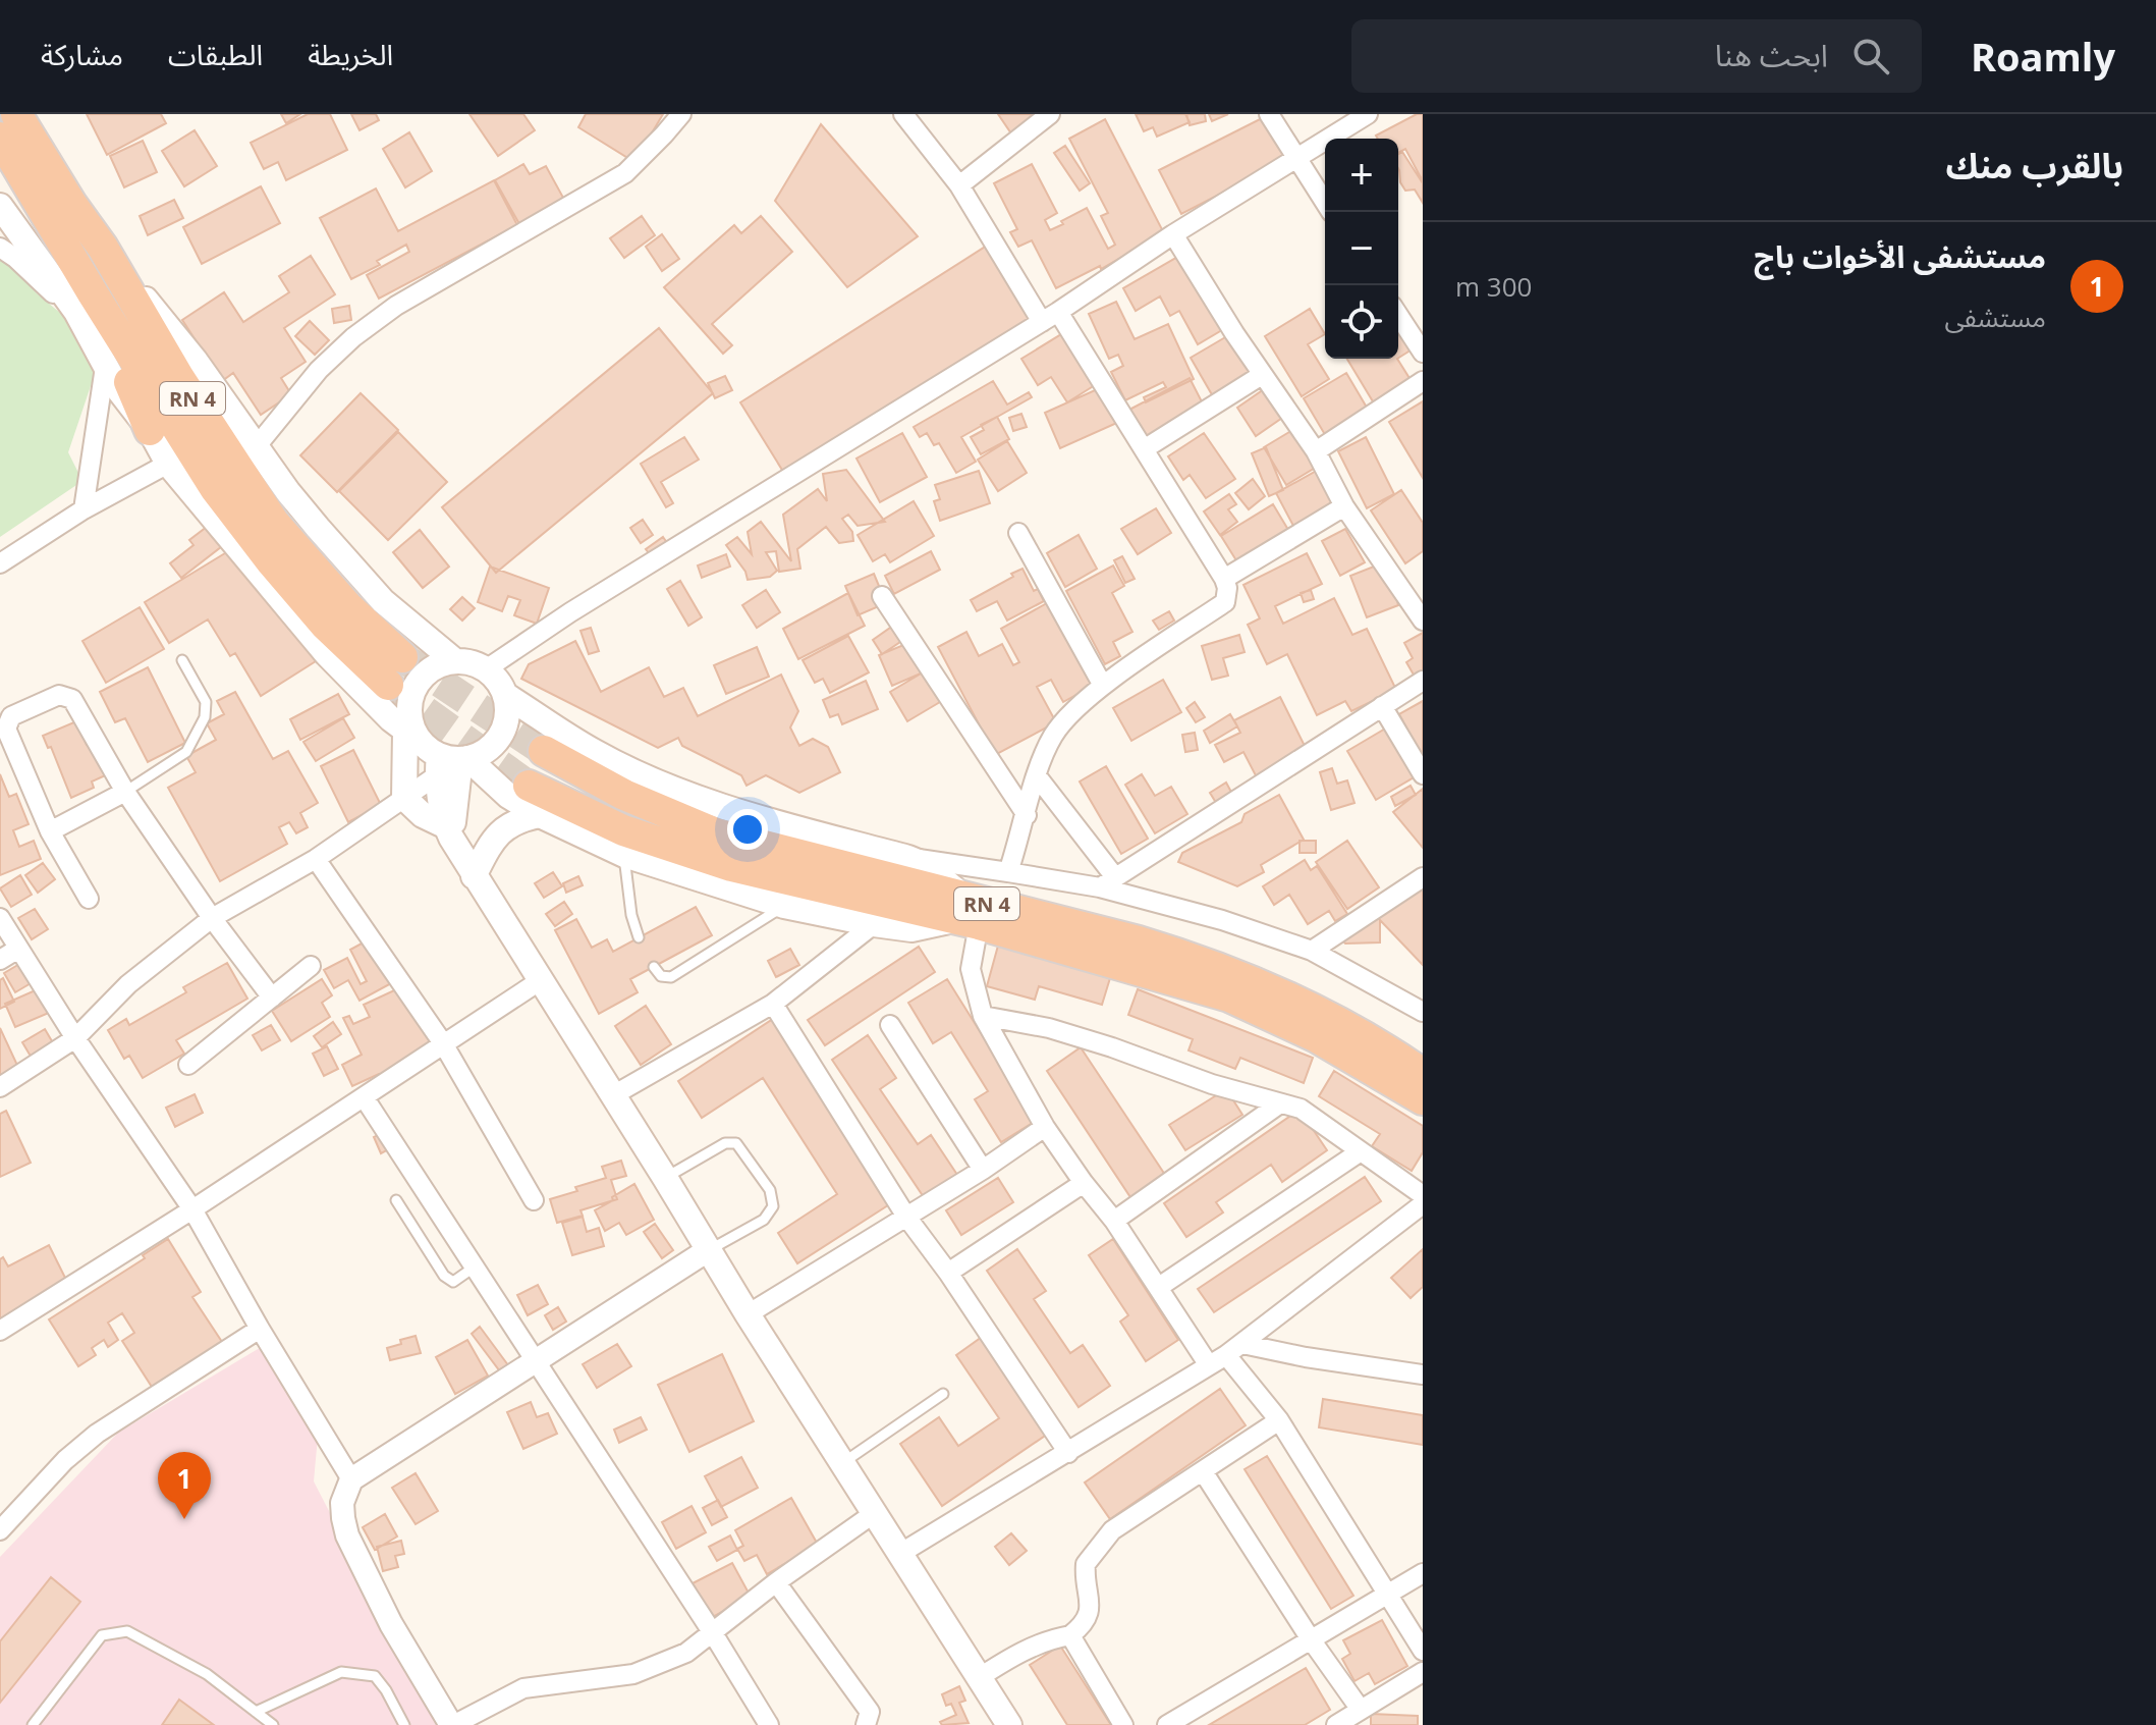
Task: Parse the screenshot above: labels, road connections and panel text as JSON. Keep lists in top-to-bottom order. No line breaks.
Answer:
{"streets":{"highway":["RN 4"]},"page":{"header":"Roamly","search":"ابحث هنا","nav":["الخريطة","الطبقات","مشاركة"],"heading":"بالقرب منك","map_buttons":["+","−"],"list":[{"mark":"1","name":"مستشفى الأخوات باج","note":"مستشفى","value":"300 m"}],"pins":"1"}}
